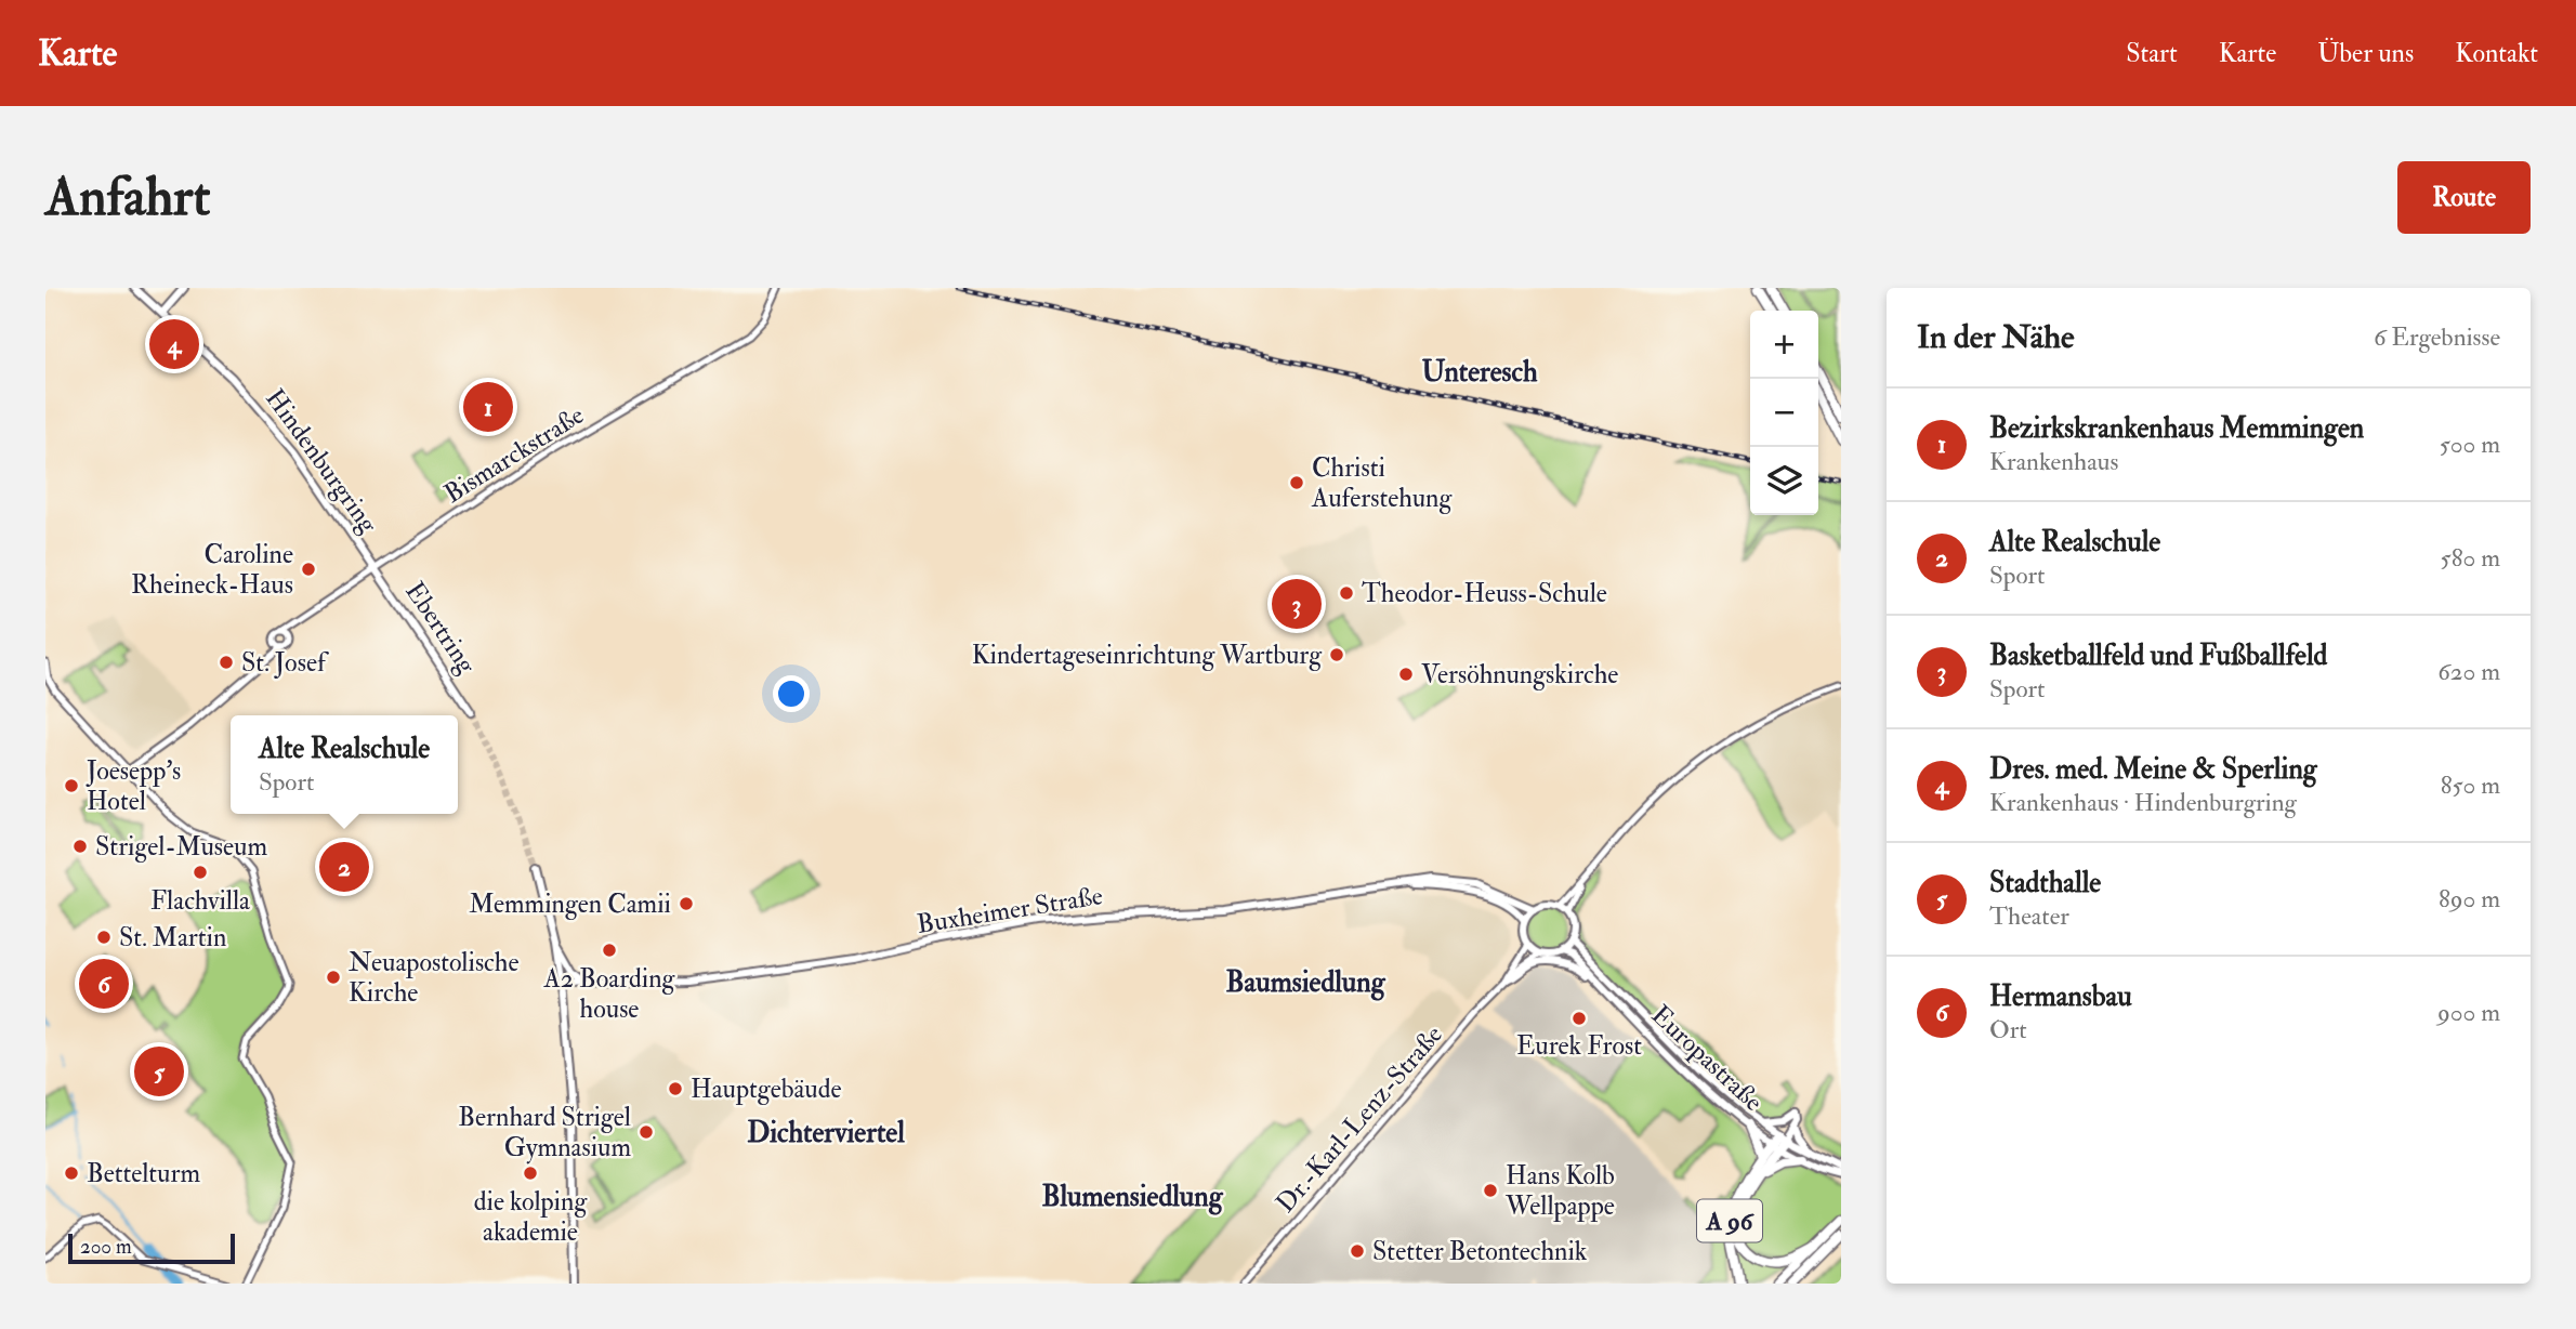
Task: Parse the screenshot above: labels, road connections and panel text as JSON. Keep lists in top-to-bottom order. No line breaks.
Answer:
{"streets":{"highway":["A 96"],"main road":["Hindenburgring","Ebertring","Buxheimer Straße","Europastraße"],"street":["Bismarckstraße","Dr.-Karl-Lenz-Straße"]},"crossings":[["Bismarckstraße","Hindenburgring"],["Bismarckstraße","Ebertring"],["Hindenburgring","Ebertring"],["Buxheimer Straße","Europastraße"],["Buxheimer Straße","Dr.-Karl-Lenz-Straße"],["Europastraße","Dr.-Karl-Lenz-Straße"],["Europastraße","A 96"]],"districts":["Unteresch","Baumsiedlung","Dichterviertel","Blumensiedlung"],"places":["Christi Auferstehung","Caroline Rheineck-Haus","Theodor-Heuss-Schule","Kindertageseinrichtung Wartburg","St. Josef","Versöhnungskirche","Joesepp's Hotel","Strigel-Museum","Flachvilla","Memmingen Camii","St. Martin","A2 Boarding house","Neuapostolische Kirche","Eurek Frost","Hauptgebäude","Bernhard Strigel Gymnasium","Bettelturm","die kolping akademie","Hans Kolb Wellpappe","Stetter Betontechnik"],"scale_bar":"200 m","page":{"header":"Karte","nav":["Start","Karte","Über uns","Kontakt"],"buttons":"Route","title":"Anfahrt","heading":["In der Nähe","6 Ergebnisse"],"map_buttons":["+","−"],"pins":["4","1","3","2","6","5"],"list":[{"mark":"1","name":"Bezirkskrankenhaus Memmingen","note":"Krankenhaus","value":"500 m"},{"mark":"2","name":"Alte Realschule","note":"Sport","value":"580 m"},{"mark":"3","name":"Basketballfeld und Fußballfeld","note":"Sport","value":"620 m"},{"mark":"4","name":"Dres. med. Meine & Sperling","note":"Krankenhaus · Hindenburgring","value":"850 m"},{"mark":"5","name":"Stadthalle","note":"Theater","value":"890 m"},{"mark":"6","name":"Hermansbau","note":"Ort","value":"900 m"}],"popup":["Alte Realschule","Sport"],"scale":"200 m"}}
